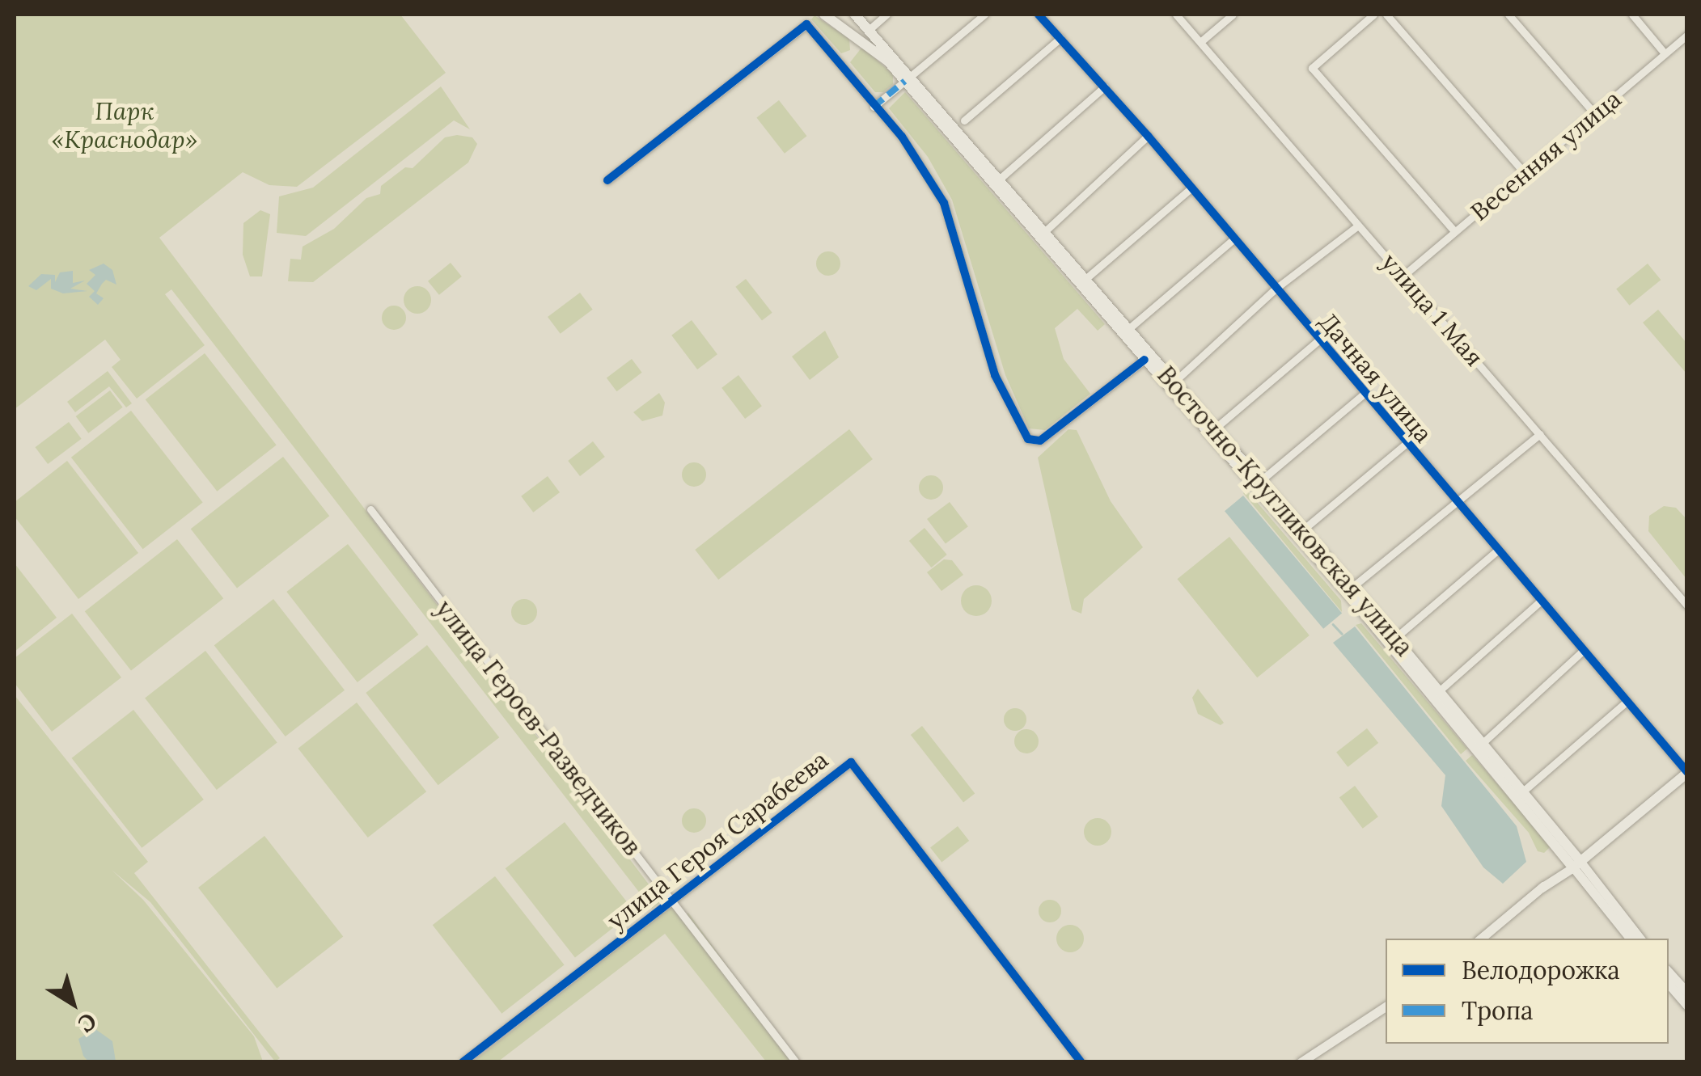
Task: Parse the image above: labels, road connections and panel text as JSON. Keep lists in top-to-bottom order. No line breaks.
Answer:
{"streets":{"main road":["Восточно-Кругликовская улица"],"street":["Весенняя улица","улица 1 Мая","Дачная улица","улица Героев-Разведчиков","улица Героя Сарабеева"]},"crossings":[["Весенняя улица","улица 1 Мая"],["Дачная улица","Восточно-Кругликовская улица"],["улица Героев-Разведчиков","улица Героя Сарабеева"]],"parks":["Парк «Краснодар»"],"legend":["Велодорожка","Тропа"],"north":"bottom right"}
